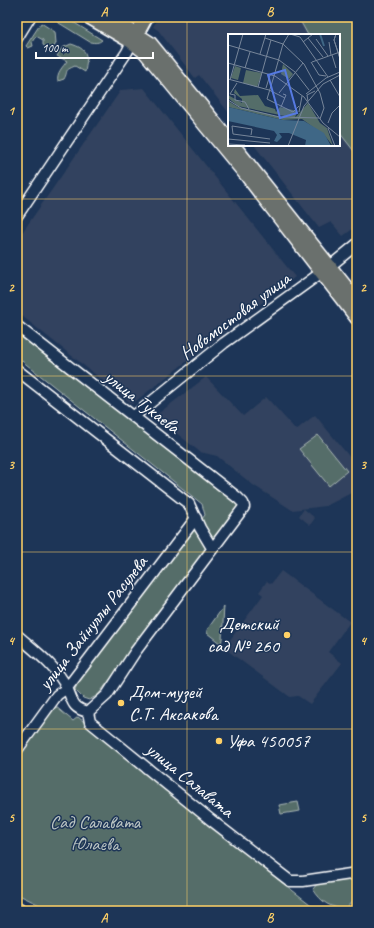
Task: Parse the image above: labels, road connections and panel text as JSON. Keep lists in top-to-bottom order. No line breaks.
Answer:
{"streets":{"street":["Новомостовая улица","улица Тукаева","улица Зайнуллы Расулева","улица Салавата"]},"crossings":[["Новомостовая улица","улица Тукаева"],["улица Зайнуллы Расулева","улица Салавата"]],"parks":["Сад Салавата Юлаева"],"places":["Детский сад № 260","Дом-музей С.Т. Аксакова","Уфа 450057"],"scale_bar":"100 m","grid":{"columns":["A","B"],"rows":["1","2","3","4","5"]}}
